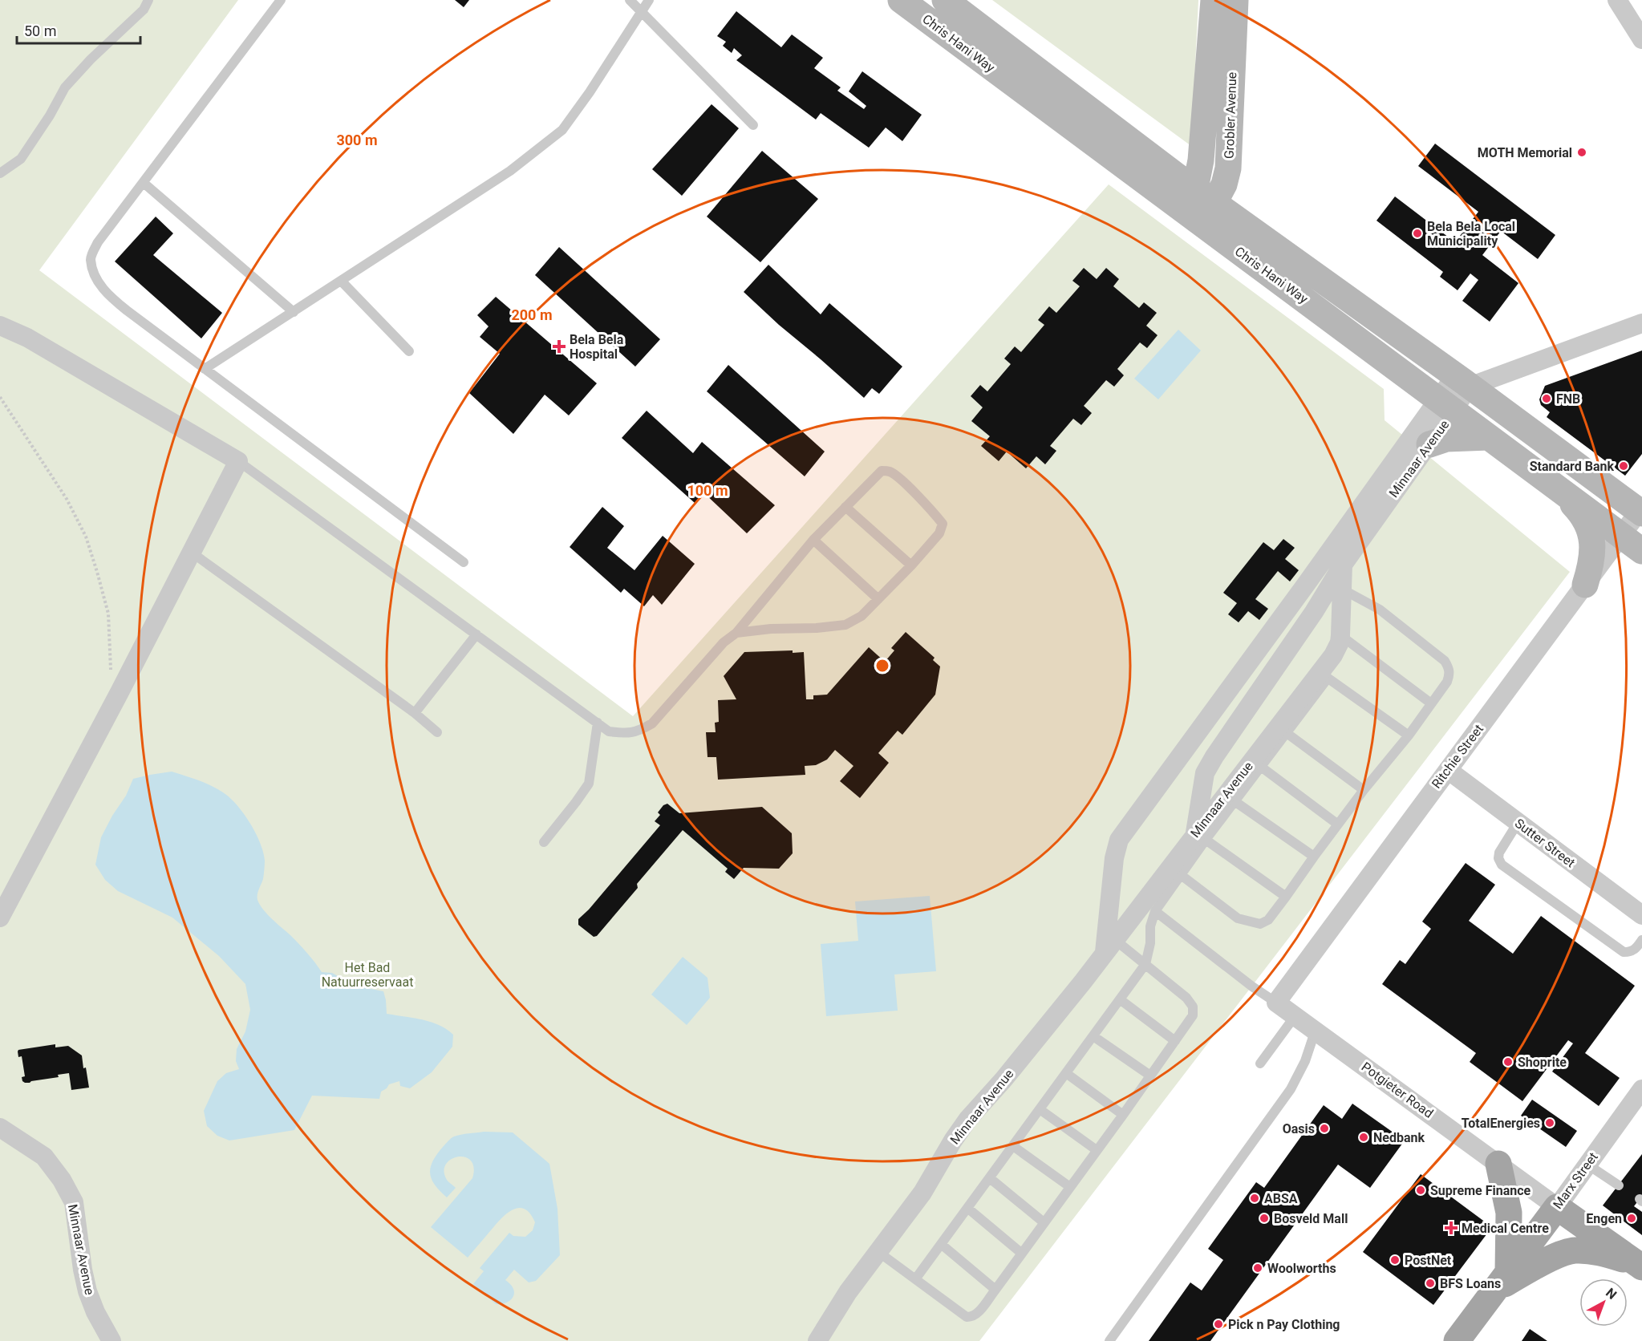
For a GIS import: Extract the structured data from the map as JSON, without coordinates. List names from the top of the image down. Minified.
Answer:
{"streets":{"main road":["Chris Hani Way","Grobler Avenue","Potgieter Road","Marx Street"],"street":["Minnaar Avenue","Ritchie Street","Sutter Street"]},"crossings":[["Chris Hani Way","Grobler Avenue"],["Chris Hani Way","Minnaar Avenue"],["Chris Hani Way","Ritchie Street"],["Ritchie Street","Sutter Street"],["Ritchie Street","Potgieter Road"],["Potgieter Road","Marx Street"]],"parks":["Het Bad Natuurreservaat"],"places":{"other":["MOTH Memorial","Bela Bela Local Municipality","FNB","Standard Bank","Shoprite","TotalEnergies","Oasis","Nedbank","Supreme Finance","ABSA","Bosveld Mall","Engen","PostNet","Woolworths","BFS Loans","Pick n Pay Clothing"],"health":["Bela Bela Hospital","Medical Centre"]},"scale_bar":"50 m","north":"top right","rings":["300 m","200 m","100 m"]}
